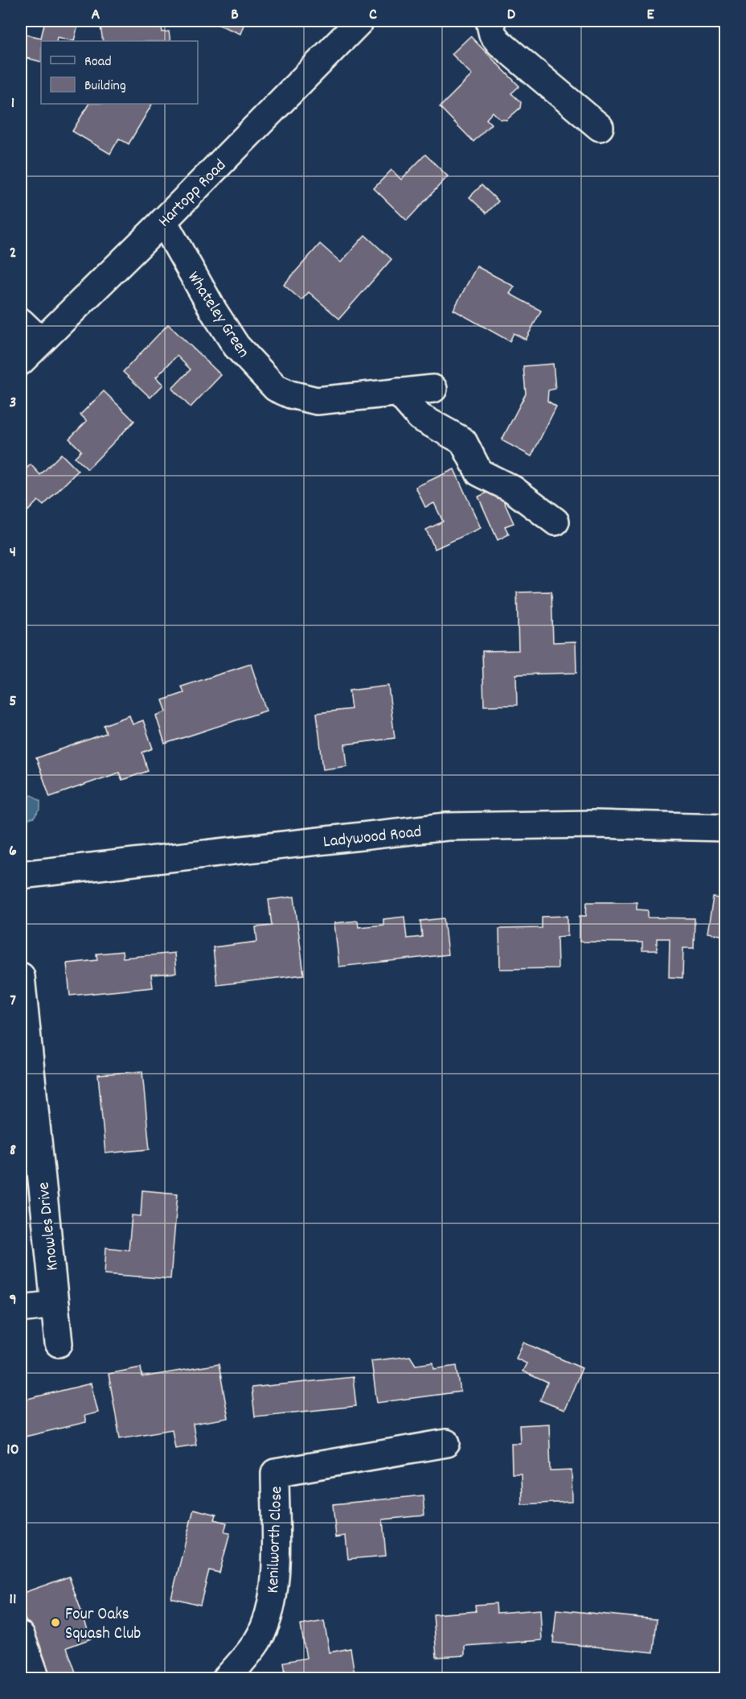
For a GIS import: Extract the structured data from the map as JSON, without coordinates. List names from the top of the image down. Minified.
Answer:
{"streets":{"street":["Hartopp Road","Whateley Green","Ladywood Road","Knowles Drive","Kenilworth Close"]},"crossings":[["Hartopp Road","Whateley Green"]],"places":["Four Oaks Squash Club"],"legend":["Road","Building"],"grid":{"columns":["A","B","C","D","E"],"rows":["1","2","3","4","5","6","7","8","9","10","11"]}}
